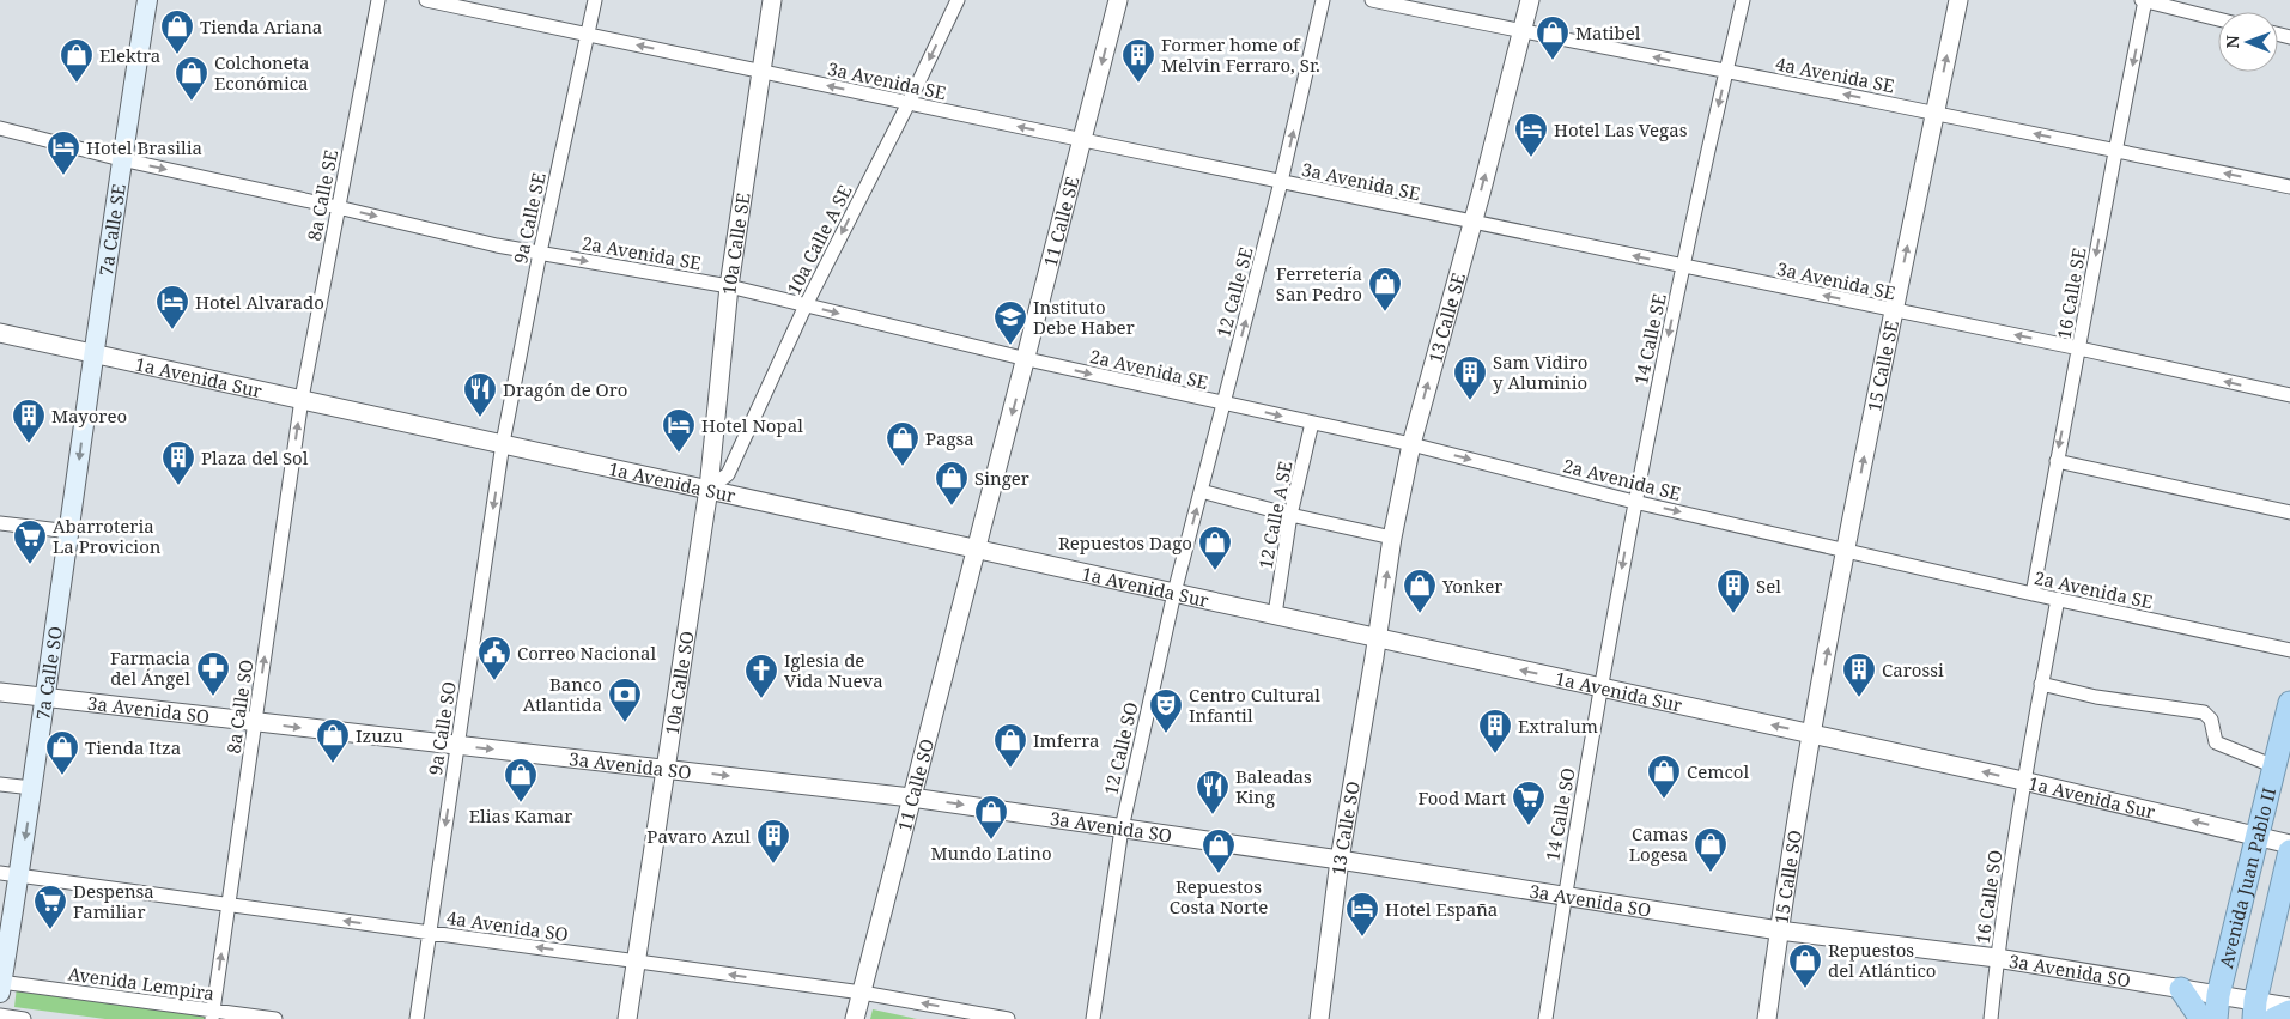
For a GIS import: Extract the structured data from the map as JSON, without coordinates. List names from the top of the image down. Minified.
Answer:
{"streets":{"highway":["Avenida Juan Pablo II"],"main road":["7a Calle SE","7a Calle SO"],"street":["4a Avenida SE","3a Avenida SE","8a Calle SE","9a Calle SE","11 Calle SE","10a Calle A SE","10a Calle SE","2a Avenida SE","12 Calle SE","16 Calle SE","13 Calle SE","14 Calle SE","15 Calle SE","1a Avenida Sur","12 Calle A SE","10a Calle SO","8a Calle SO","3a Avenida SO","9a Calle SO","12 Calle SO","11 Calle SO","14 Calle SO","13 Calle SO","15 Calle SO","16 Calle SO","4a Avenida SO","Avenida Lempira"]},"crossings":[["4a Avenida SE","16 Calle SE"],["4a Avenida SE","13 Calle SE"],["4a Avenida SE","14 Calle SE"],["4a Avenida SE","15 Calle SE"],["3a Avenida SE","9a Calle SE"],["3a Avenida SE","11 Calle SE"],["3a Avenida SE","10a Calle A SE"],["3a Avenida SE","10a Calle SE"],["3a Avenida SE","12 Calle SE"],["3a Avenida SE","16 Calle SE"],["3a Avenida SE","13 Calle SE"],["3a Avenida SE","14 Calle SE"],["3a Avenida SE","15 Calle SE"],["8a Calle SE","2a Avenida SE"],["8a Calle SE","1a Avenida Sur"],["8a Calle SE","8a Calle SO"],["9a Calle SE","2a Avenida SE"],["9a Calle SE","1a Avenida Sur"],["9a Calle SE","9a Calle SO"],["11 Calle SE","2a Avenida SE"],["11 Calle SE","1a Avenida Sur"],["11 Calle SE","11 Calle SO"],["7a Calle SE","2a Avenida SE"],["7a Calle SE","1a Avenida Sur"],["7a Calle SE","7a Calle SO"],["10a Calle A SE","10a Calle SE"],["10a Calle A SE","2a Avenida SE"],["10a Calle A SE","1a Avenida Sur"],["10a Calle A SE","10a Calle SO"],["10a Calle SE","2a Avenida SE"],["10a Calle SE","1a Avenida Sur"],["10a Calle SE","10a Calle SO"],["2a Avenida SE","12 Calle SE"],["2a Avenida SE","16 Calle SE"],["2a Avenida SE","13 Calle SE"],["2a Avenida SE","14 Calle SE"],["2a Avenida SE","15 Calle SE"],["2a Avenida SE","12 Calle A SE"],["12 Calle SE","1a Avenida Sur"],["12 Calle SE","12 Calle SO"],["13 Calle SE","1a Avenida Sur"],["13 Calle SE","13 Calle SO"],["14 Calle SE","1a Avenida Sur"],["14 Calle SE","14 Calle SO"],["15 Calle SE","1a Avenida Sur"],["15 Calle SE","15 Calle SO"],["1a Avenida Sur","12 Calle A SE"],["1a Avenida Sur","7a Calle SO"],["1a Avenida Sur","10a Calle SO"],["1a Avenida Sur","8a Calle SO"],["1a Avenida Sur","9a Calle SO"],["1a Avenida Sur","12 Calle SO"],["1a Avenida Sur","11 Calle SO"],["1a Avenida Sur","14 Calle SO"],["1a Avenida Sur","13 Calle SO"],["1a Avenida Sur","15 Calle SO"],["1a Avenida Sur","Avenida Juan Pablo II"],["1a Avenida Sur","16 Calle SO"],["7a Calle SO","3a Avenida SO"],["7a Calle SO","4a Avenida SO"],["7a Calle SO","Avenida Lempira"],["10a Calle SO","3a Avenida SO"],["10a Calle SO","4a Avenida SO"],["8a Calle SO","3a Avenida SO"],["8a Calle SO","4a Avenida SO"],["8a Calle SO","Avenida Lempira"],["3a Avenida SO","9a Calle SO"],["3a Avenida SO","12 Calle SO"],["3a Avenida SO","11 Calle SO"],["3a Avenida SO","14 Calle SO"],["3a Avenida SO","13 Calle SO"],["3a Avenida SO","15 Calle SO"],["3a Avenida SO","Avenida Juan Pablo II"],["3a Avenida SO","16 Calle SO"],["9a Calle SO","4a Avenida SO"],["11 Calle SO","4a Avenida SO"]],"one_way":["4a Avenida SE","3a Avenida SE","11 Calle SE","10a Calle A SE","2a Avenida SE","12 Calle SE","16 Calle SE","13 Calle SE","14 Calle SE","15 Calle SE","1a Avenida Sur","7a Calle SO","8a Calle SO","3a Avenida SO","9a Calle SO","4a Avenida SO"],"places":{"shop":["Tienda Ariana","Matibel","Elektra","Colchoneta Económica","Ferretería San Pedro","Pagsa","Singer","Repuestos Dago","Yonker","Izuzu","Imferra","Tienda Itza","Cemcol","Elias Kamar","Mundo Latino","Camas Logesa","Repuestos Costa Norte","Repuestos del Atlántico"],"building":["Former home of Melvin Ferraro, Sr.","Sam Vidiro y Aluminio","Mayoreo","Plaza del Sol","Sel","Carossi","Extralum","Pavaro Azul"],"hotel":["Hotel Las Vegas","Hotel Brasilia","Hotel Alvarado","Hotel Nopal","Hotel España"],"school or university":["Instituto Debe Haber"],"restaurant":["Dragón de Oro","Baleadas King"],"supermarket":["Abarroteria La Provicion","Food Mart","Despensa Familiar"],"public building":["Correo Nacional"],"pharmacy":["Farmacia del Ángel"],"church":["Iglesia de Vida Nueva"],"bank":["Banco Atlantida"],"theatre":["Centro Cultural Infantil"]},"north":"left"}
